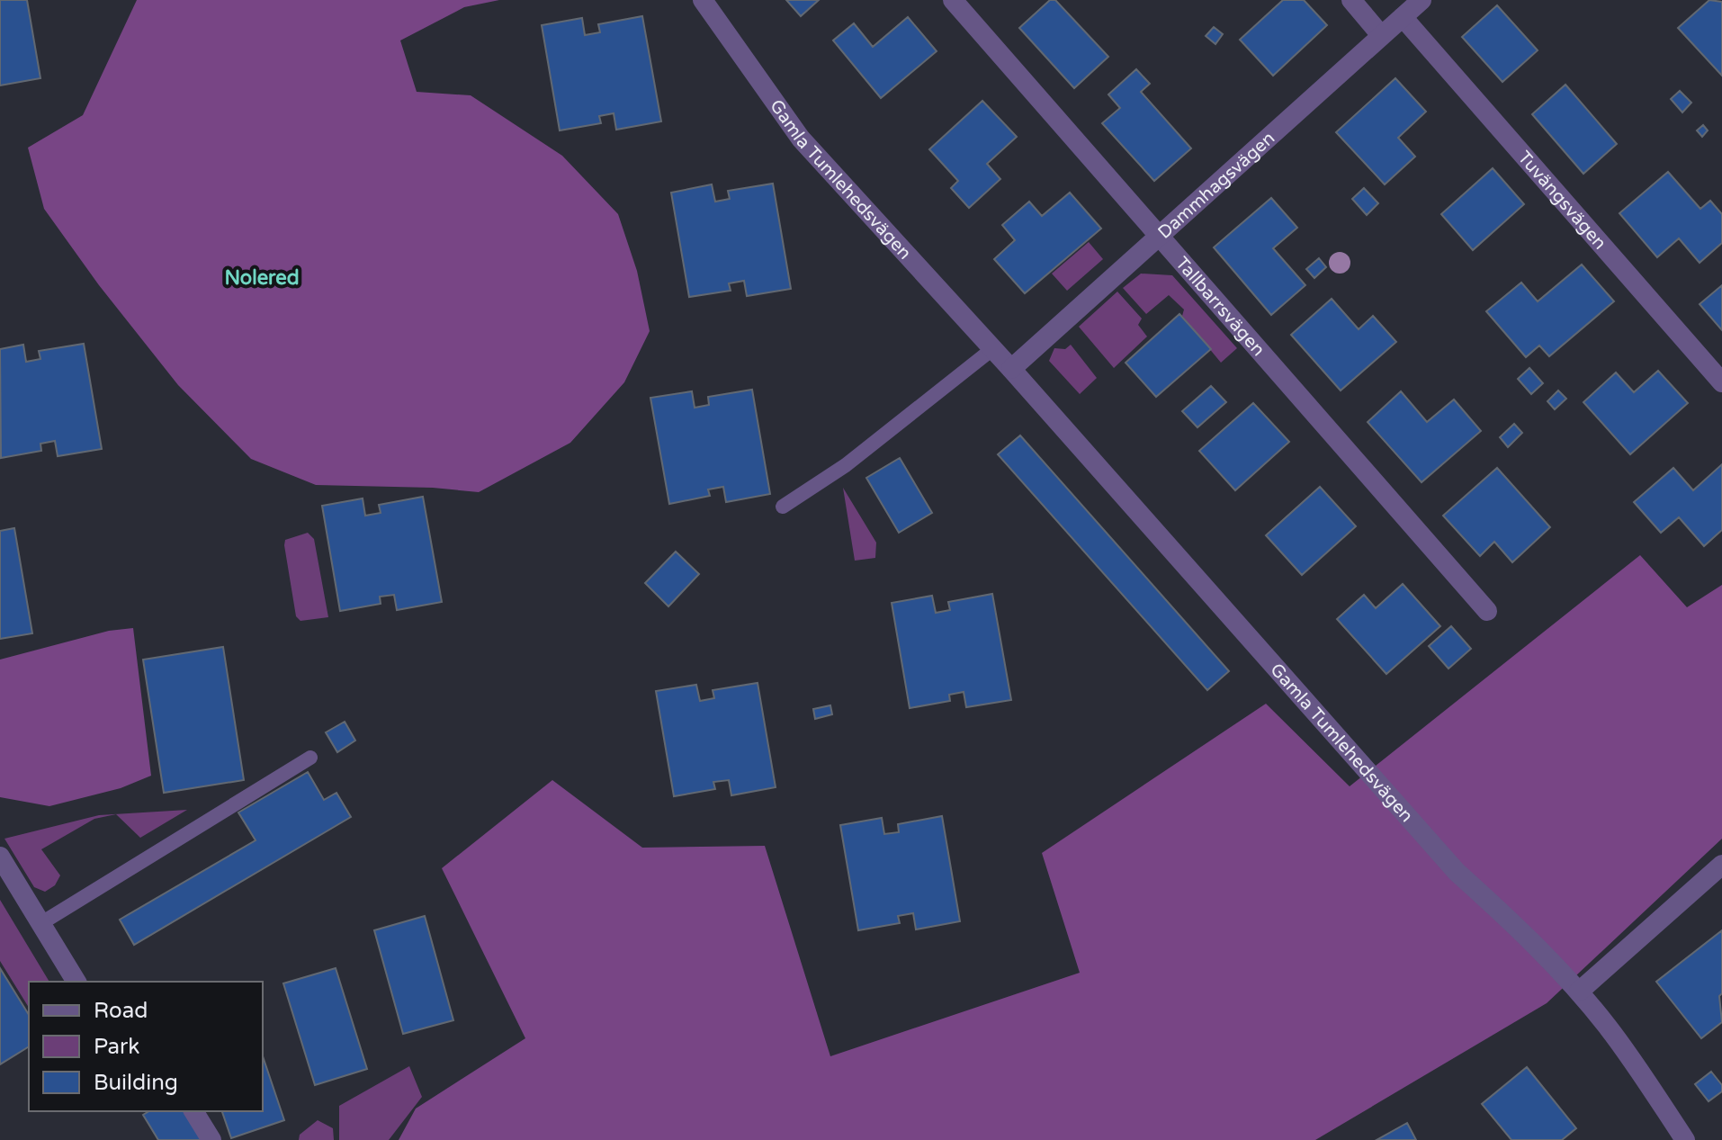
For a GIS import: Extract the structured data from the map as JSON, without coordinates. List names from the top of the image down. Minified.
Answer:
{"streets":{"street":["Gamla Tumlehedsvägen","Dammhagsvägen","Tuvängsvägen","Tallbarrsvägen"]},"crossings":[["Gamla Tumlehedsvägen","Dammhagsvägen"],["Dammhagsvägen","Tuvängsvägen"],["Dammhagsvägen","Tallbarrsvägen"]],"districts":["Nolered"],"legend":["Road","Park","Building"]}
